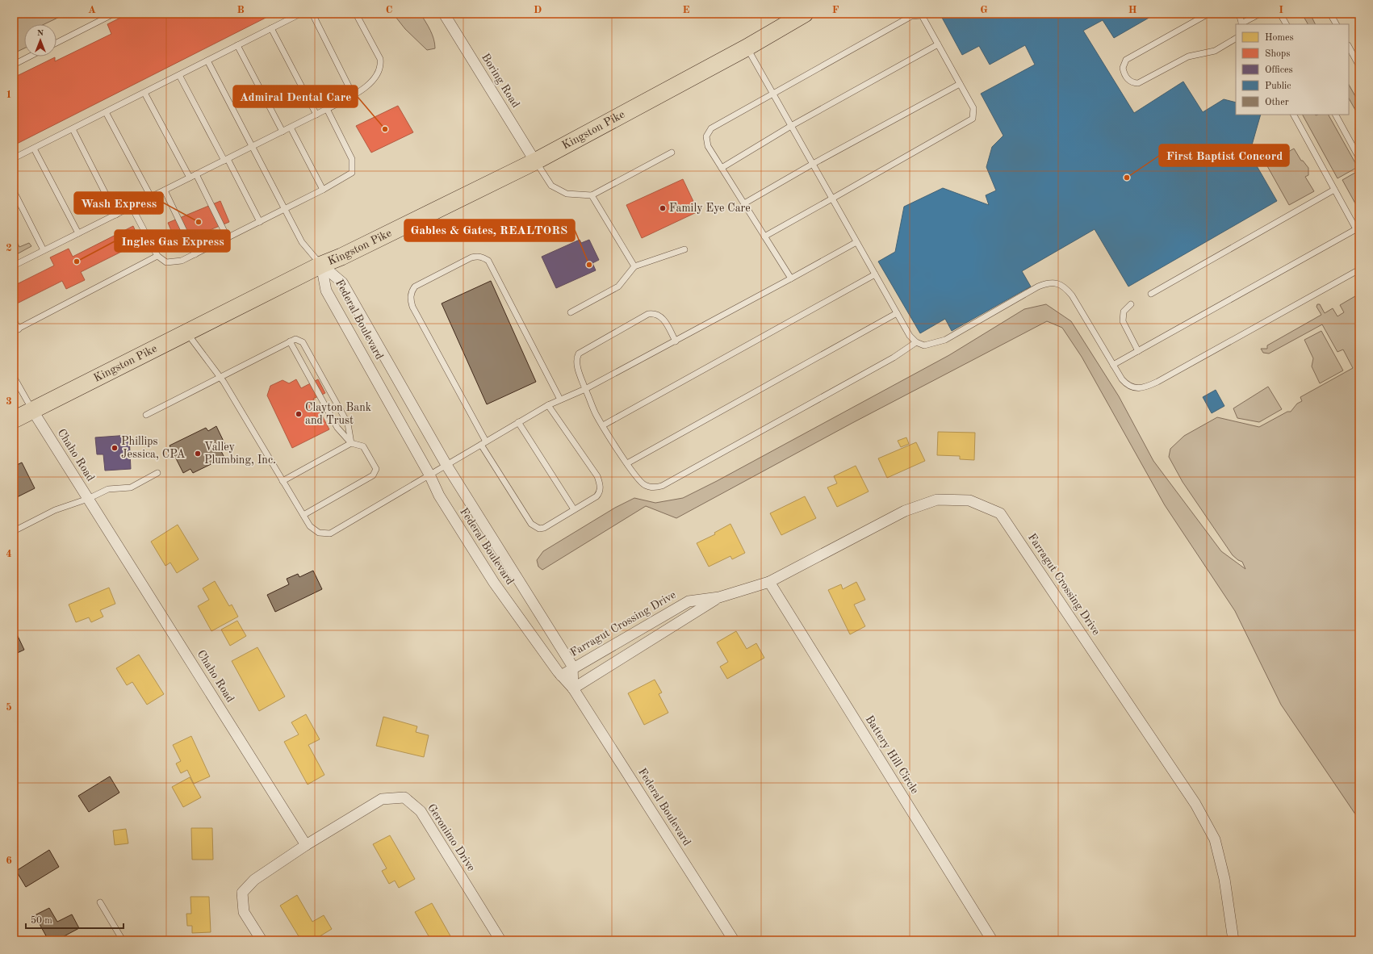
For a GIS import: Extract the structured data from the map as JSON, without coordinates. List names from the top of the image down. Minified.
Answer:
{"streets":{"main road":["Kingston Pike"],"street":["Boring Road","Federal Boulevard","Chaho Road","Farragut Crossing Drive","Battery Hill Circle","Geronimo Drive"]},"crossings":[["Boring Road","Kingston Pike"],["Kingston Pike","Federal Boulevard"],["Kingston Pike","Chaho Road"],["Federal Boulevard","Farragut Crossing Drive"],["Chaho Road","Geronimo Drive"],["Farragut Crossing Drive","Battery Hill Circle"]],"places":["Admiral Dental Care","First Baptist Concord","Family Eye Care","Wash Express","Ingles Gas Express","Gables & Gates, REALTORS","Clayton Bank and Trust","Phillips Jessica, CPA","Valley Plumbing, Inc."],"legend":["Homes","Shops","Offices","Public","Other"],"scale_bar":"50 m","north":"top","grid":{"columns":["A","B","C","D","E","F","G","H","I"],"rows":["1","2","3","4","5","6"]}}
